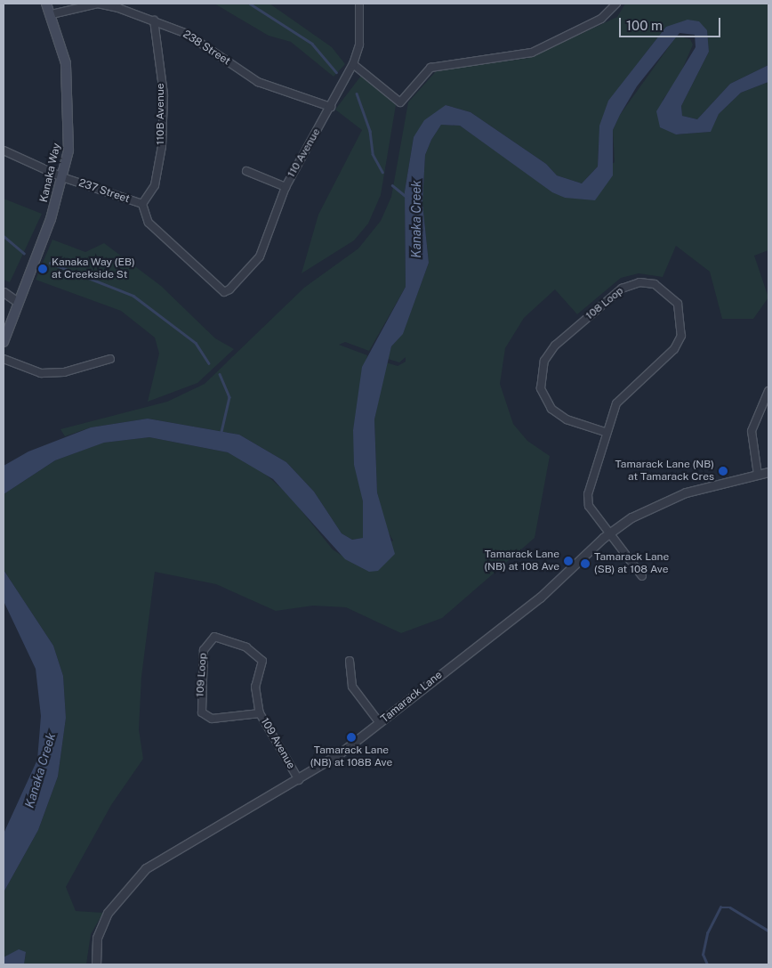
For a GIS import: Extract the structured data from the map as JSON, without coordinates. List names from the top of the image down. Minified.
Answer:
{"streets":{"main road":["Kanaka Way"],"street":["238 Street","110B Avenue","110 Avenue","237 Street","108 Loop","109 Loop","Tamarack Lane","109 Avenue"]},"crossings":[["238 Street","110B Avenue"],["238 Street","110 Avenue"],["238 Street","Kanaka Way"],["110B Avenue","237 Street"],["110 Avenue","237 Street"],["Kanaka Way","237 Street"],["108 Loop","Tamarack Lane"],["109 Loop","109 Avenue"],["Tamarack Lane","109 Avenue"]],"water":["Kanaka Creek"],"places":["Kanaka Way (EB) at Creekside St","Tamarack Lane (NB) at Tamarack Cres","Tamarack Lane (NB) at 108 Ave","Tamarack Lane (SB) at 108 Ave","Tamarack Lane (NB) at 108B Ave"],"scale_bar":"100 m"}
